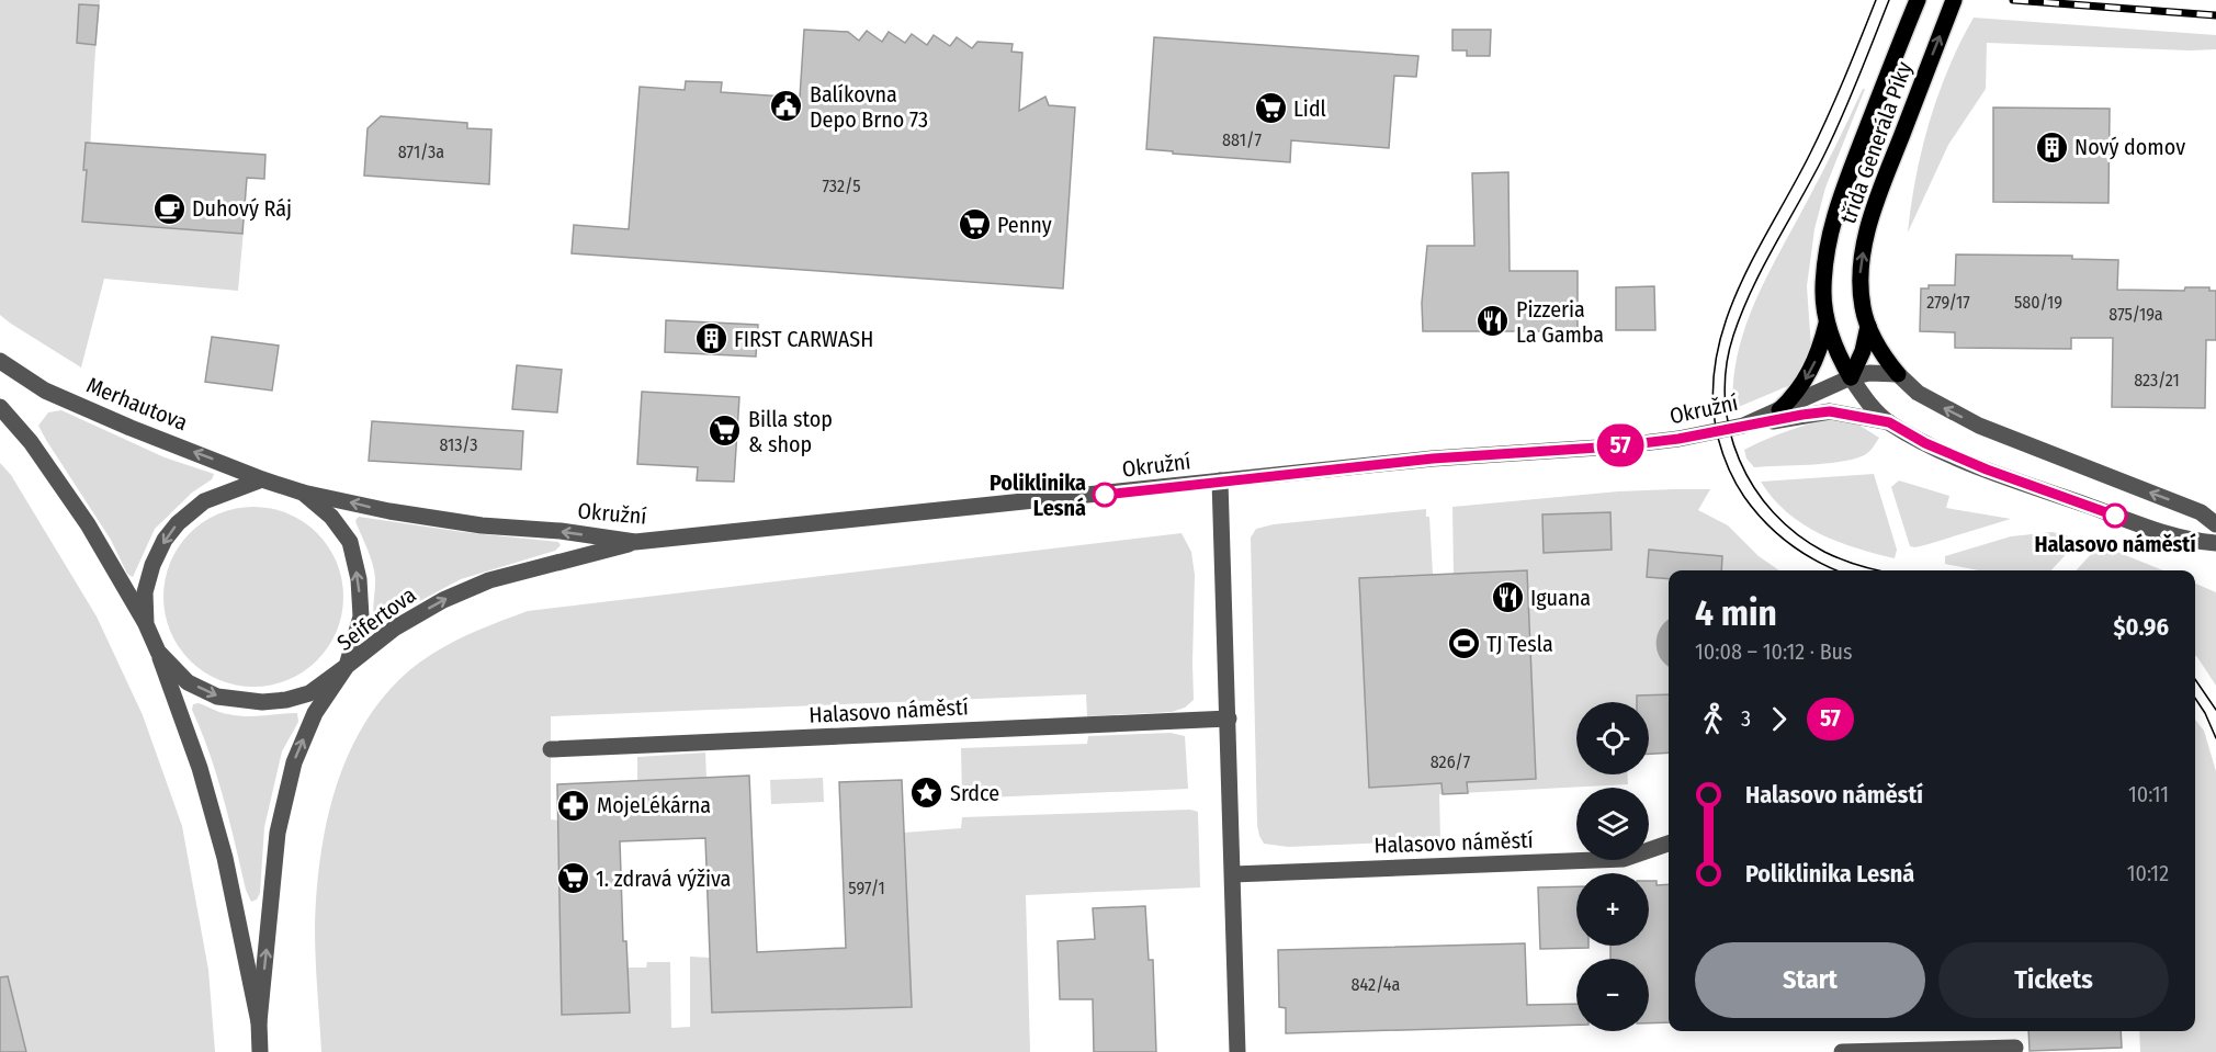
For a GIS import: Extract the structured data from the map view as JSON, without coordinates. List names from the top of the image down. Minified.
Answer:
{"streets":{"main road":["třída Generála Píky"],"street":["Merhautova","Okružní","Seifertova","Halasovo náměstí"]},"crossings":[["třída Generála Píky","Okružní"],["Merhautova","Okružní"],["Merhautova","Seifertova"],["Okružní","Seifertova"]],"one_way":["Merhautova","Seifertova"],"places":{"public building":["Balíkovna Depo Brno 73"],"supermarket":["Lidl","Penny","Billa stop & shop","1. zdravá výživa"],"building":["Nový domov","FIRST CARWASH"],"cafe":["Duhový Ráj"],"restaurant":["Pizzeria La Gamba","Iguana"],"other":["Poliklinika Lesná","Halasovo náměstí"],"sports":["TJ Tesla"],"place":["Srdce"],"pharmacy":["MojeLékárna"]},"lines":["bus line 57"],"house_numbers":["881/7","871/3a","732/5","279/17","580/19","875/19a","823/21","813/3","826/7","597/1","842/4a"],"page":{"on_map":"57","heading":["4 min","10:08 – 10:12 · Bus","$0.96"],"legs":["3","57"],"map_buttons":["+","−"],"list":[{"name":"Halasovo náměstí","value":"10:11"},{"name":"Poliklinika Lesná","value":"10:12"}],"buttons":["Start","Tickets"]}}
